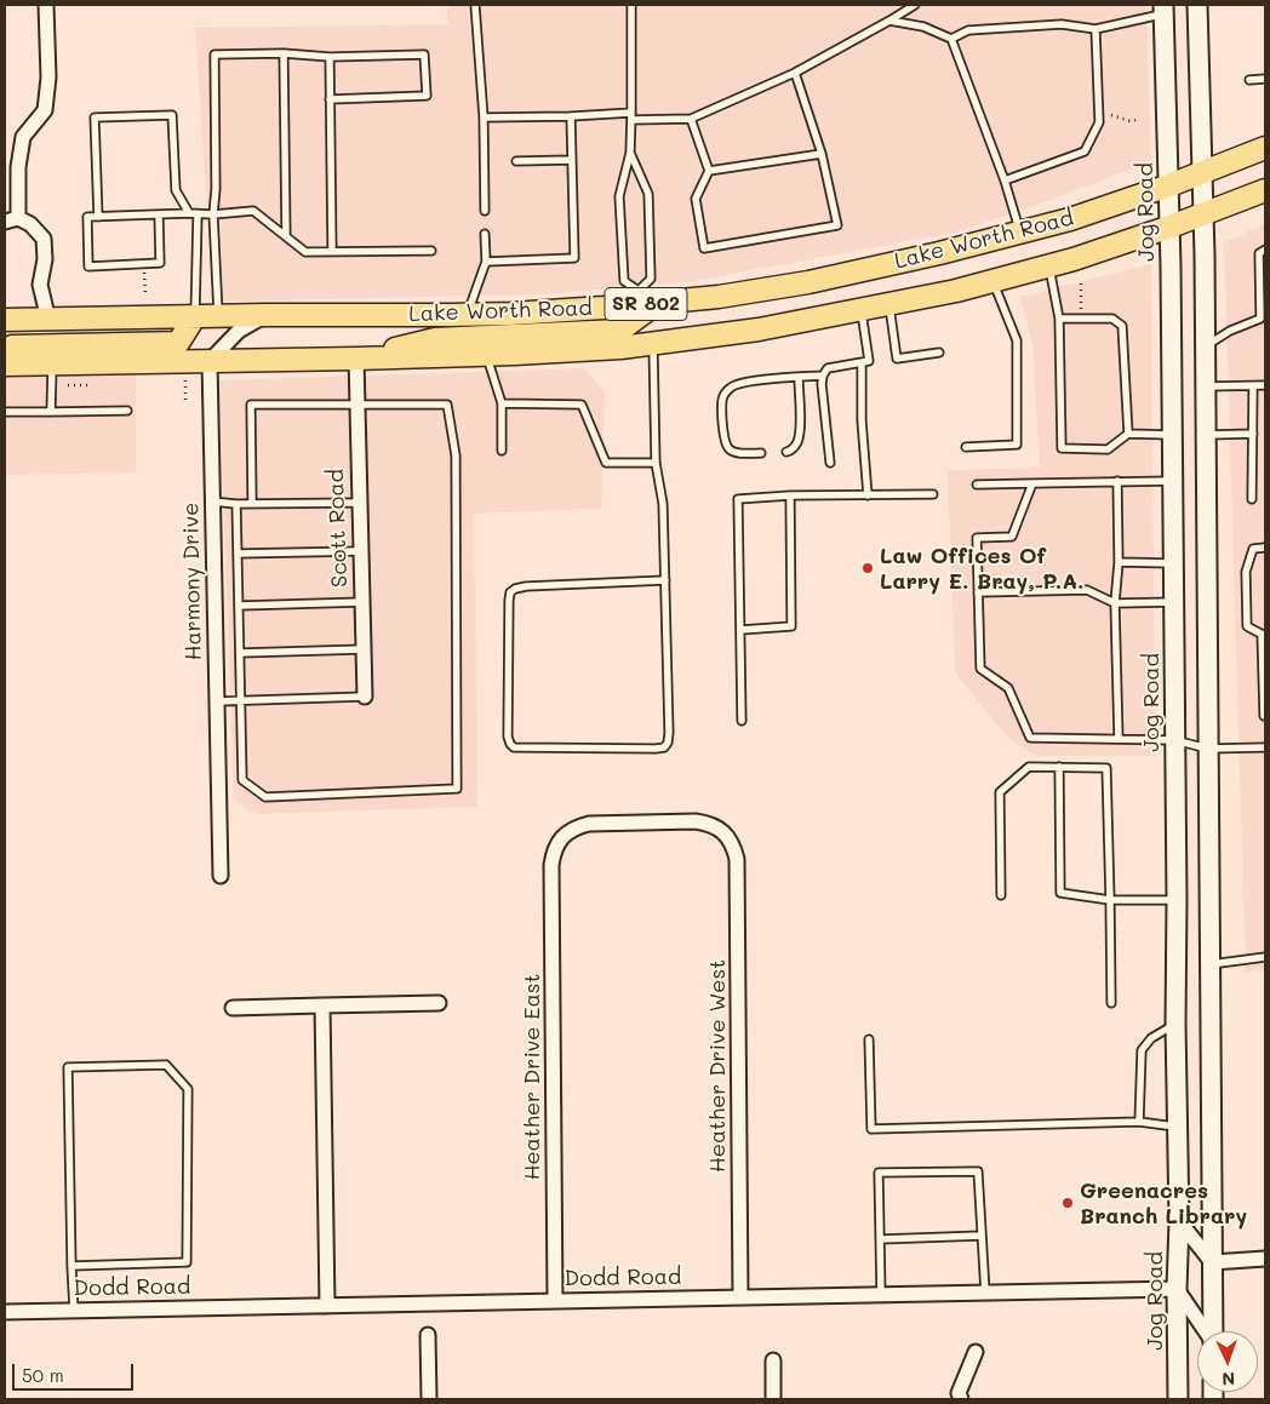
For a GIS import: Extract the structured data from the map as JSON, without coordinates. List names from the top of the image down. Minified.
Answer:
{"streets":{"main road":["Jog Road","Lake Worth Road","SR 802"],"street":["Scott Road","Harmony Drive","Heather Drive West","Heather Drive East","Dodd Road"]},"crossings":[["Jog Road","Lake Worth Road"],["Jog Road","Dodd Road"],["Lake Worth Road","Scott Road"],["Lake Worth Road","Harmony Drive"],["Heather Drive West","Heather Drive East"],["Heather Drive West","Dodd Road"],["Heather Drive East","Dodd Road"]],"places":["Law Offices Of Larry E. Bray, P.A.","Greenacres Branch Library"],"scale_bar":"50 m","north":"bottom"}
